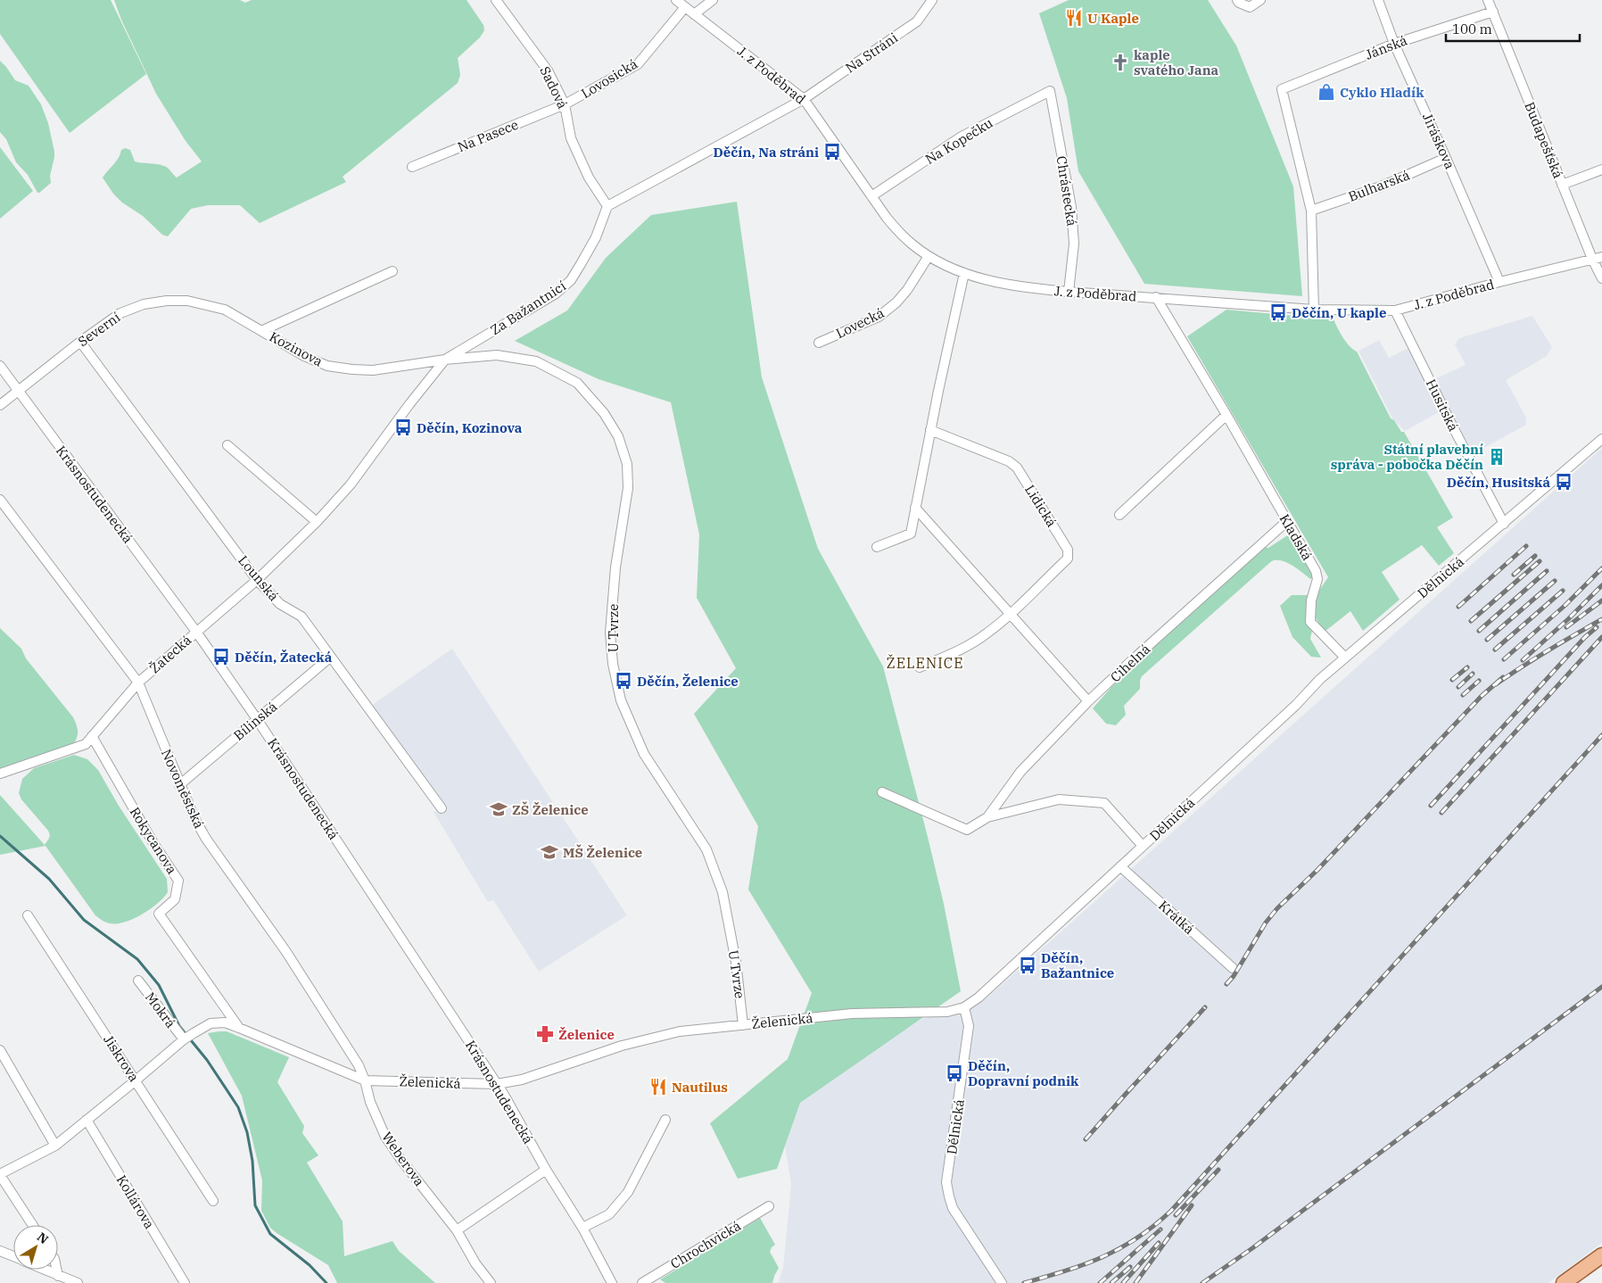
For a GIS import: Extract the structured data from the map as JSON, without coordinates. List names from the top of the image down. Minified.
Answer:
{"streets":{"street":["Jánská","Na Stráni","J. z Poděbrad","Lovosická","Sadová","Na Pasece","Budapešťská","Na Kopečku","Jiráskova","Bulharská","Chrástecká","Za Bažantnicí","Lovecká","Severní","Kozinova","Husitská","Krásnostudenecká","Lidická","Kladská","Dělnická","Lounská","U Tvrze","Žatecká","Cihelná","Bílinská","Novoměstská","Rokycanova","Krátká","Mokrá","Želenická","Jiskrova","Weberova","Kollárova","Chrochvická"]},"crossings":[["Jánská","Budapešťská"],["Jánská","Jiráskova"],["Jánská","Bulharská"],["Na Stráni","J. z Poděbrad"],["J. z Poděbrad","Lovosická"],["J. z Poděbrad","Budapešťská"],["J. z Poděbrad","Na Kopečku"],["J. z Poděbrad","Jiráskova"],["J. z Poděbrad","Chrástecká"],["J. z Poděbrad","Lovecká"],["J. z Poděbrad","Husitská"],["J. z Poděbrad","Kladská"],["Lovosická","Sadová"],["Lovosická","Na Pasece"],["Sadová","Na Pasece"],["Sadová","Za Bažantnicí"],["Na Kopečku","Chrástecká"],["Jiráskova","Bulharská"],["Za Bažantnicí","Kozinova"],["Za Bažantnicí","Lounská"],["Za Bažantnicí","U Tvrze"],["Za Bažantnicí","Žatecká"],["Severní","Kozinova"],["Severní","Krásnostudenecká"],["Severní","Lounská"],["Kozinova","U Tvrze"],["Husitská","Dělnická"],["Krásnostudenecká","Žatecká"],["Krásnostudenecká","Bílinská"],["Krásnostudenecká","Želenická"],["Kladská","Dělnická"],["Kladská","Cihelná"],["Dělnická","Krátká"],["Dělnická","Želenická"],["Lounská","Žatecká"],["Lounská","Bílinská"],["U Tvrze","Želenická"],["Žatecká","Novoměstská"],["Žatecká","Rokycanova"],["Bílinská","Novoměstská"],["Novoměstská","Želenická"],["Novoměstská","Weberova"],["Rokycanova","Želenická"],["Mokrá","Želenická"],["Želenická","Jiskrova"],["Želenická","Weberova"],["Želenická","Kollárova"]],"districts":["ŽELENICE"],"places":{"restaurant":["U Kaple","Nautilus"],"church":["kaple svatého Jana"],"shop":["Cyklo Hladík"],"bus stop":["Děčín, Na stráni","Děčín, U kaple","Děčín, Kozinova","Děčín, Husitská","Děčín, Žatecká","Děčín, Želenice","Děčín, Bažantnice","Děčín, Dopravní podnik"],"building":["Státní plavební správa - pobočka Děčín"],"school or university":["ZŠ Želenice","MŠ Želenice"],"pharmacy":["Želenice"]},"scale_bar":"100 m","north":"top right"}
